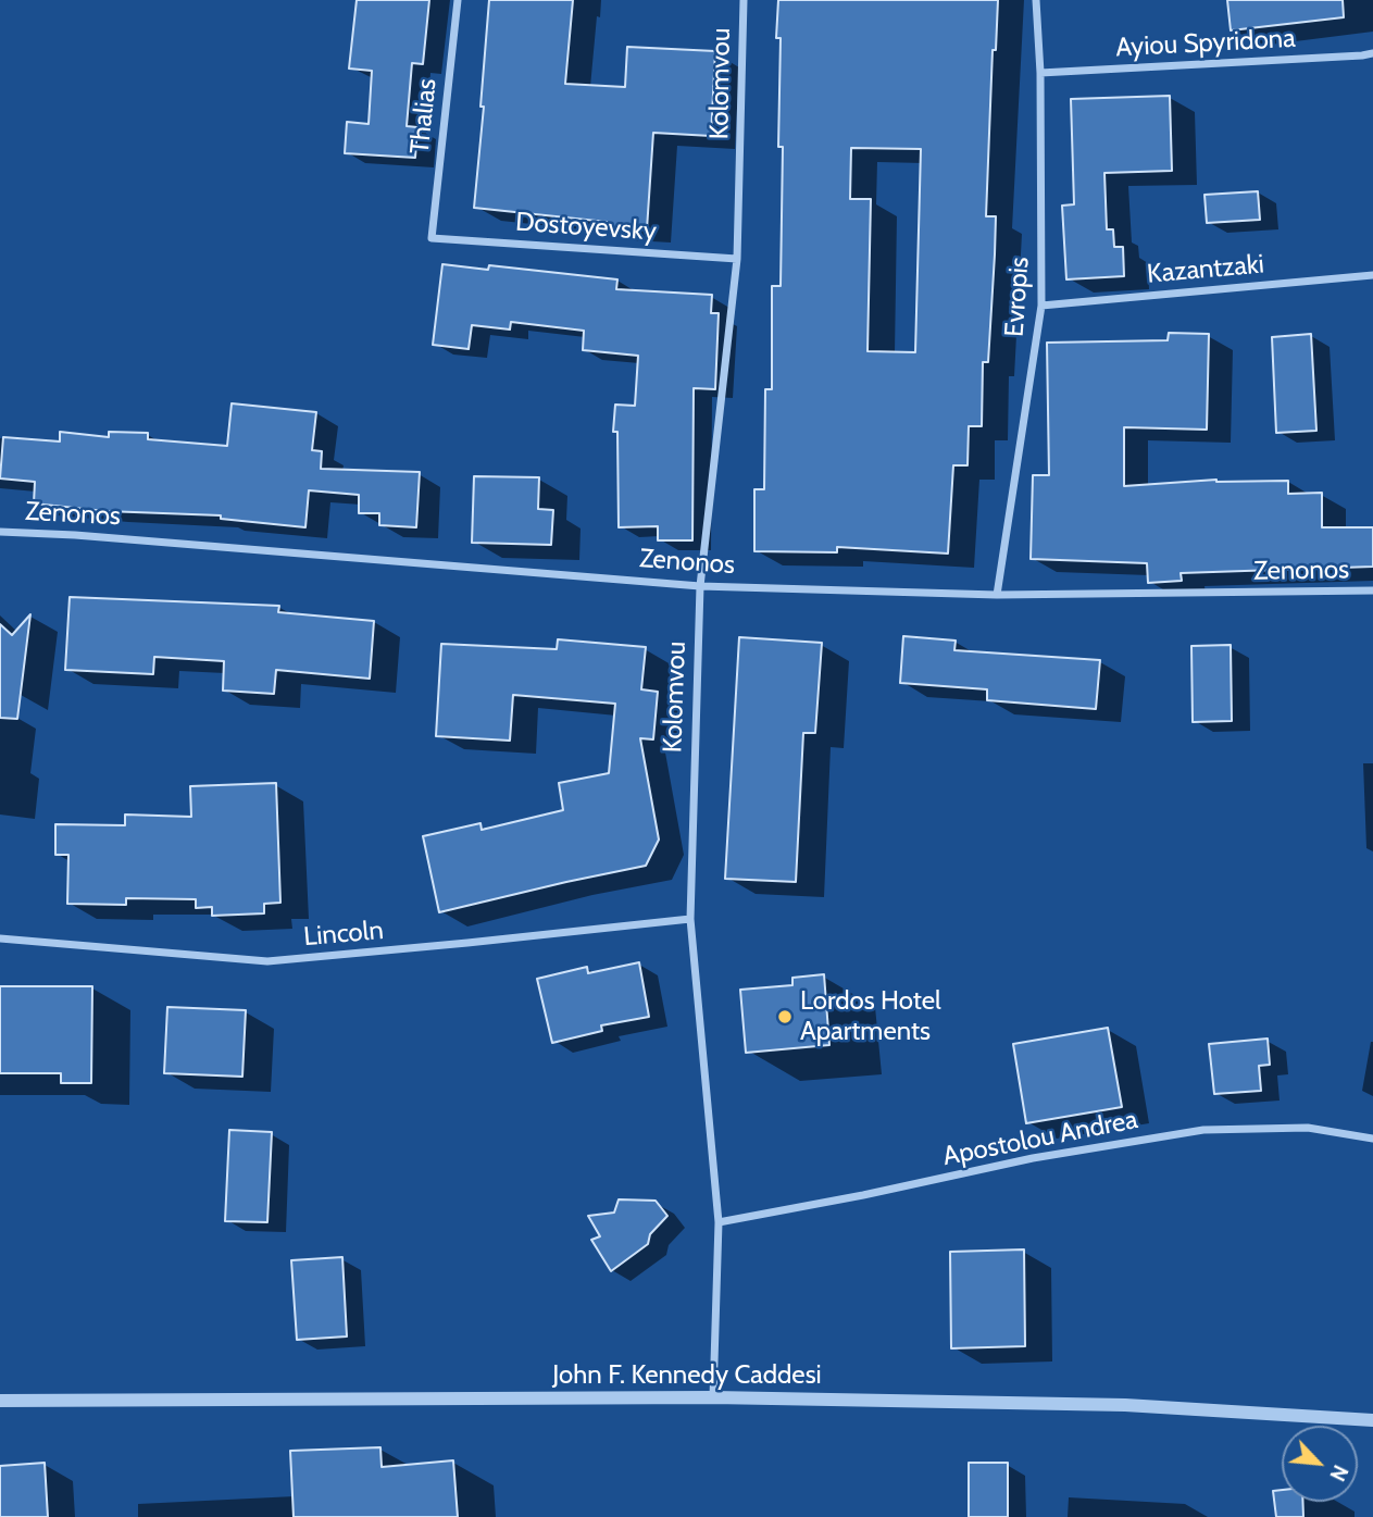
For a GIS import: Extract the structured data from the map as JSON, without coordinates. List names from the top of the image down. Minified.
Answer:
{"streets":{"street":["Ayiou Spyridona","Kolomvou","Thalias","Dostoyevsky","Kazantzaki","Evropis","Zenonos","Lincoln","Apostolou Andrea","John F. Kennedy Caddesi"]},"crossings":[["Ayiou Spyridona","Evropis"],["Kolomvou","Dostoyevsky"],["Kolomvou","Zenonos"],["Kolomvou","Lincoln"],["Kolomvou","Apostolou Andrea"],["Kolomvou","John F. Kennedy Caddesi"],["Thalias","Dostoyevsky"],["Kazantzaki","Evropis"],["Evropis","Zenonos"]],"places":["Lordos Hotel Apartments"],"north":"bottom right"}
